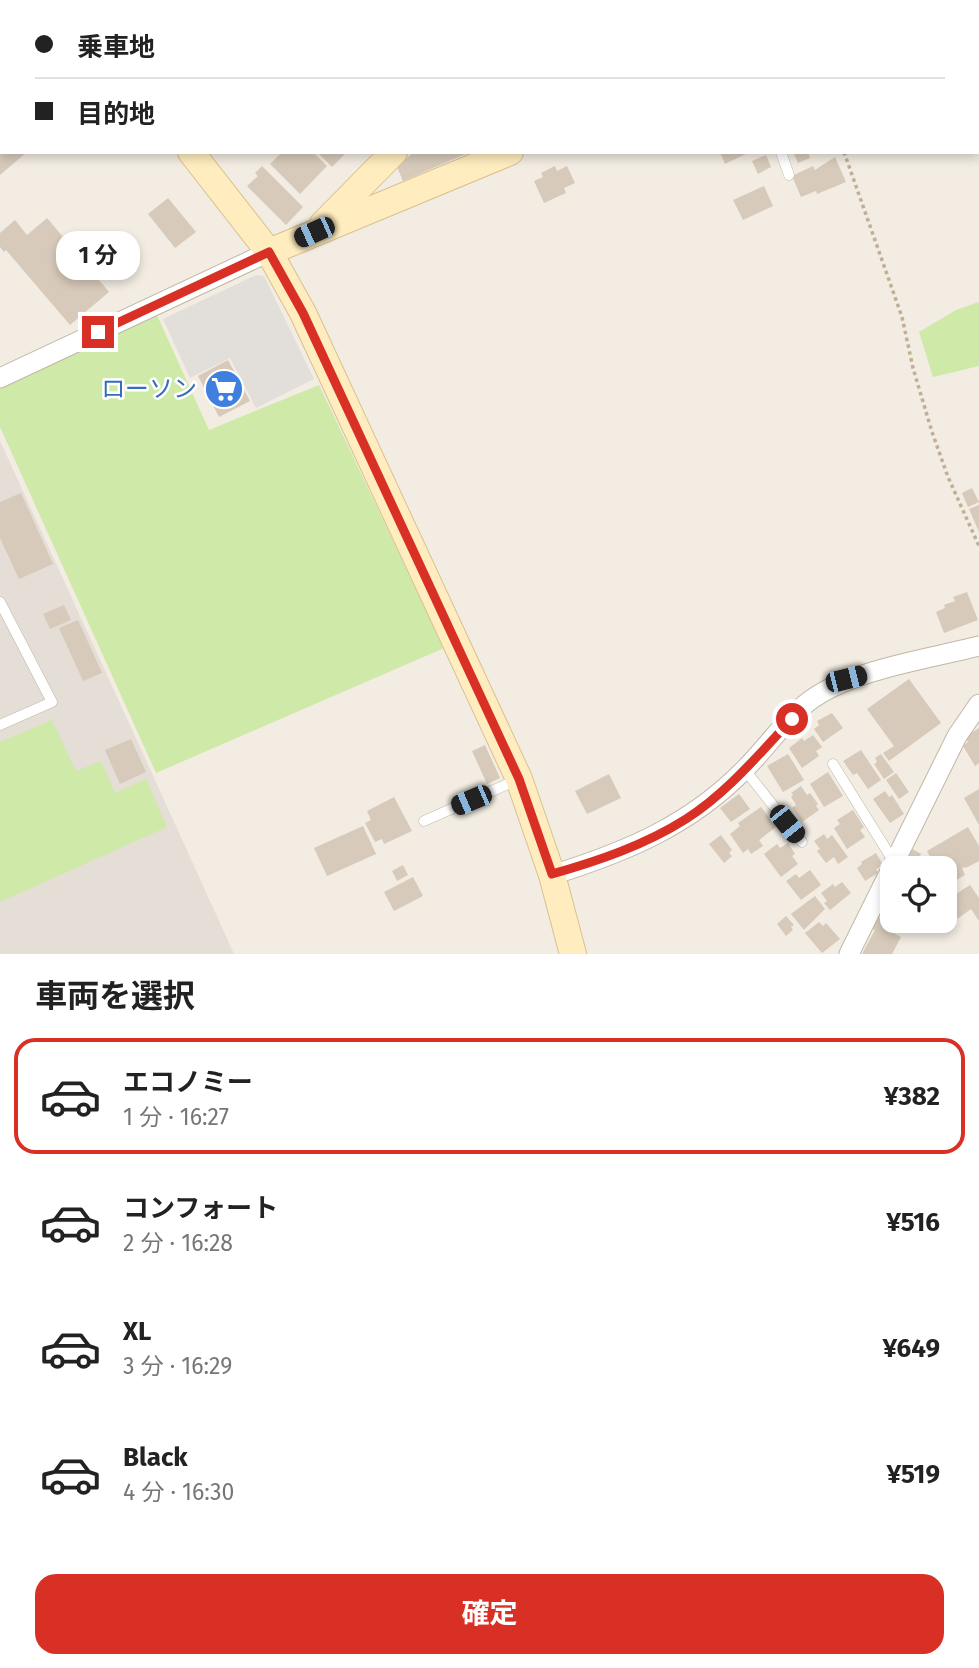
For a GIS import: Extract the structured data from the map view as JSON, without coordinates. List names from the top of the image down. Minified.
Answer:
{"places":{"supermarket":["ローソン"]},"page":{"banner":["乗車地","目的地"],"bubble":"1 分","heading":"車両を選択","list":[{"name":"エコノミー","note":"1 分 · 16:27","value":"¥382"},{"name":"コンフォート","note":"2 分 · 16:28","value":"¥516"},{"name":"XL","note":"3 分 · 16:29","value":"¥649"},{"name":"Black","note":"4 分 · 16:30","value":"¥519"}],"buttons":"確定"}}
